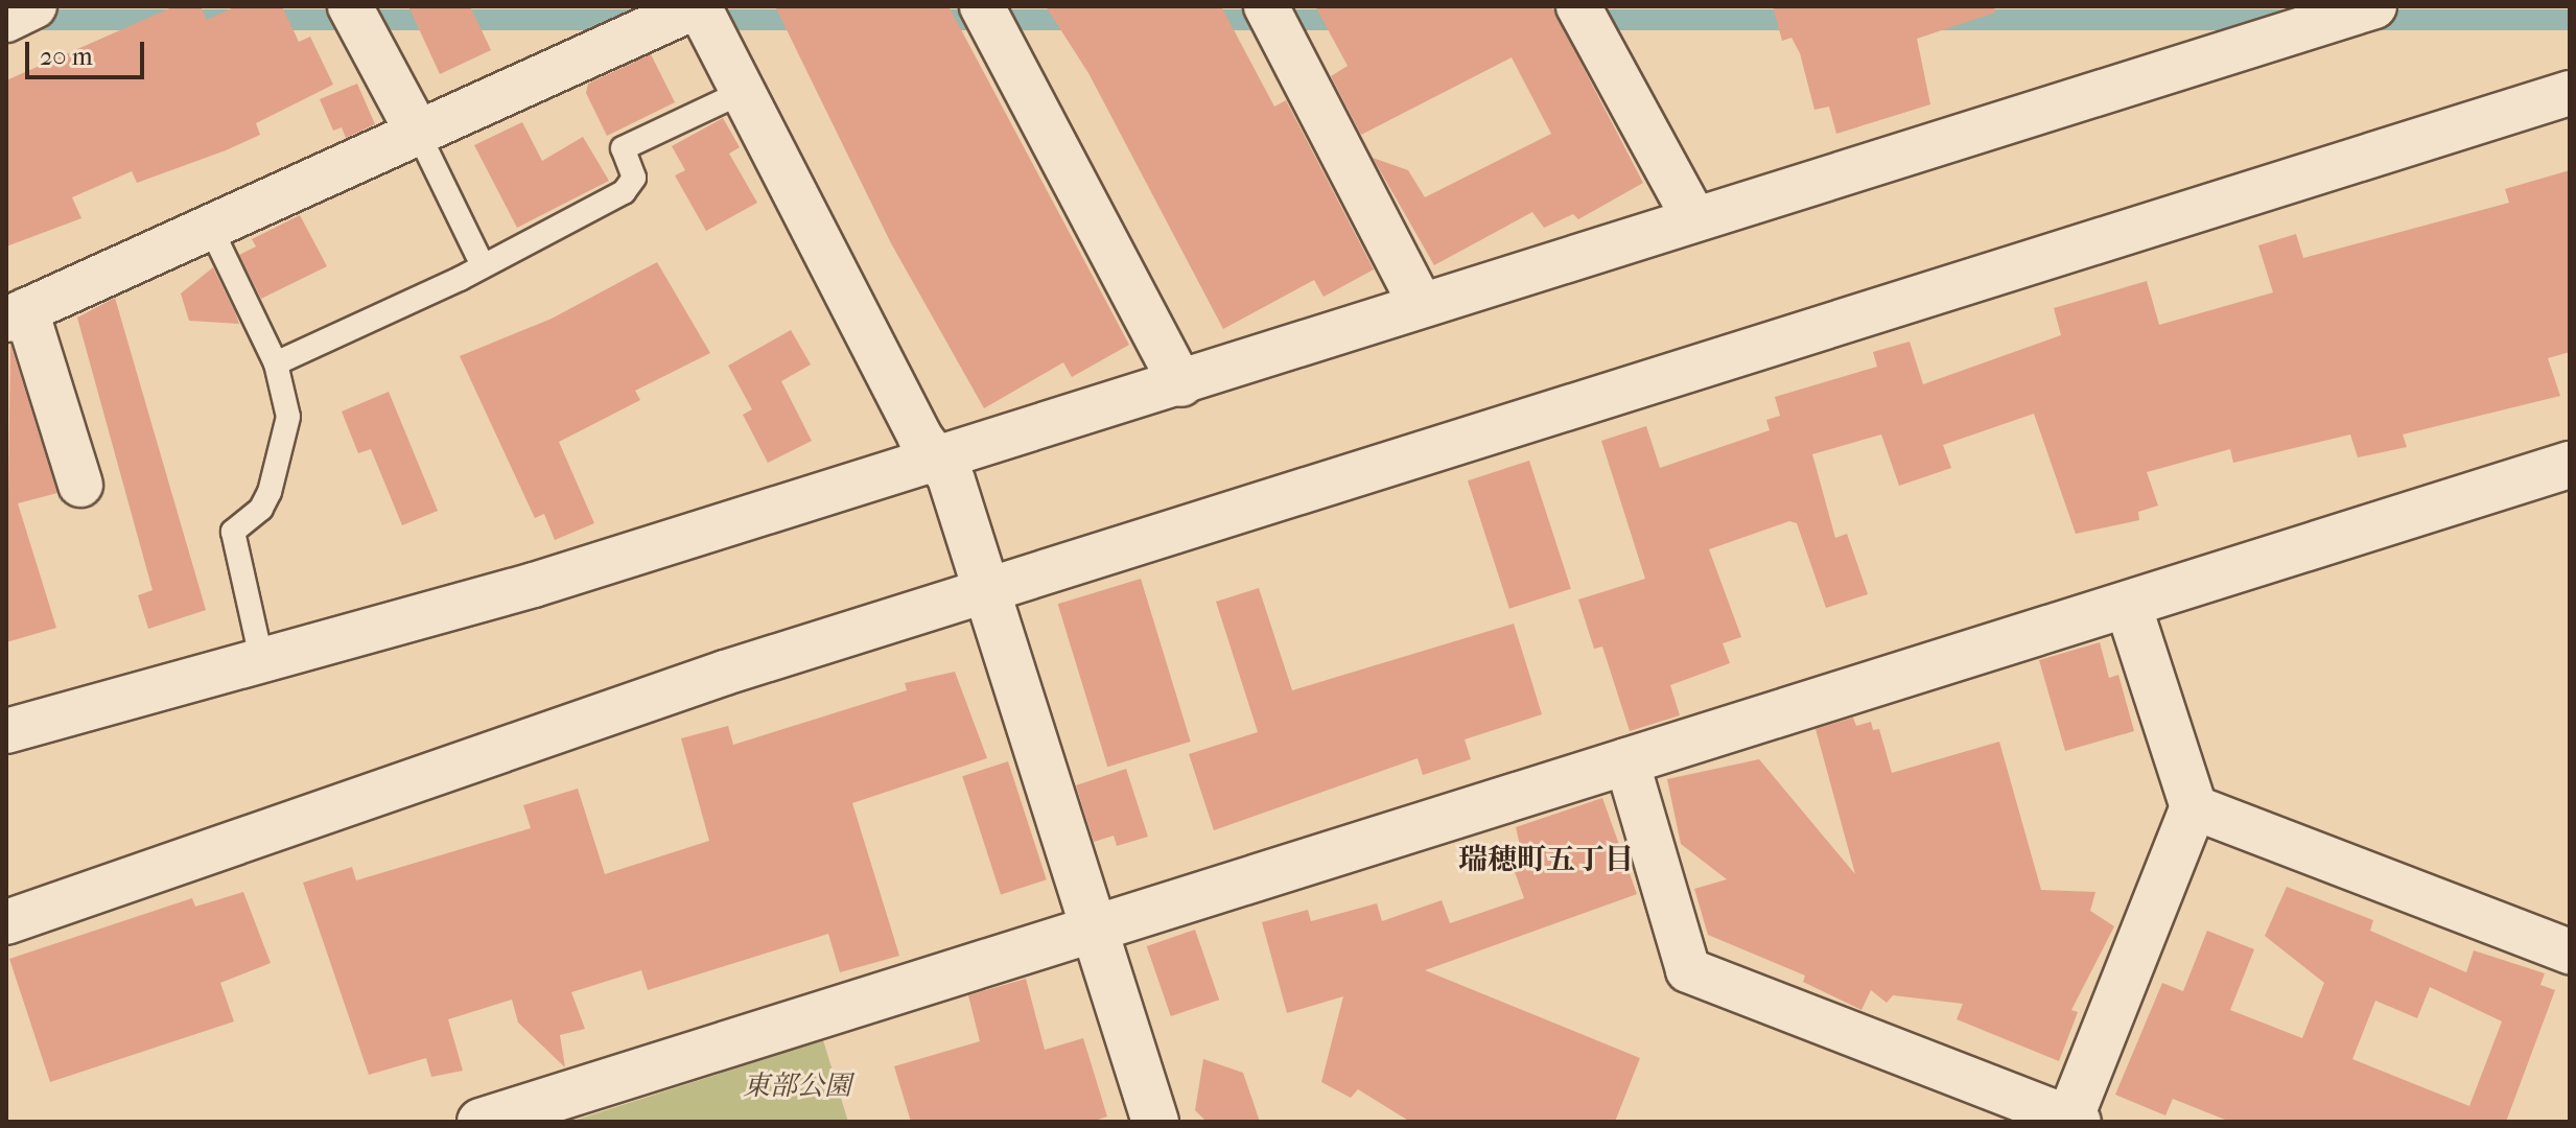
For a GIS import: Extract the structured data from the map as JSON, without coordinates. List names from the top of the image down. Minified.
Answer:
{"districts":["瑞穂町五丁目"],"parks":["東部公園"],"scale_bar":"20 m"}
